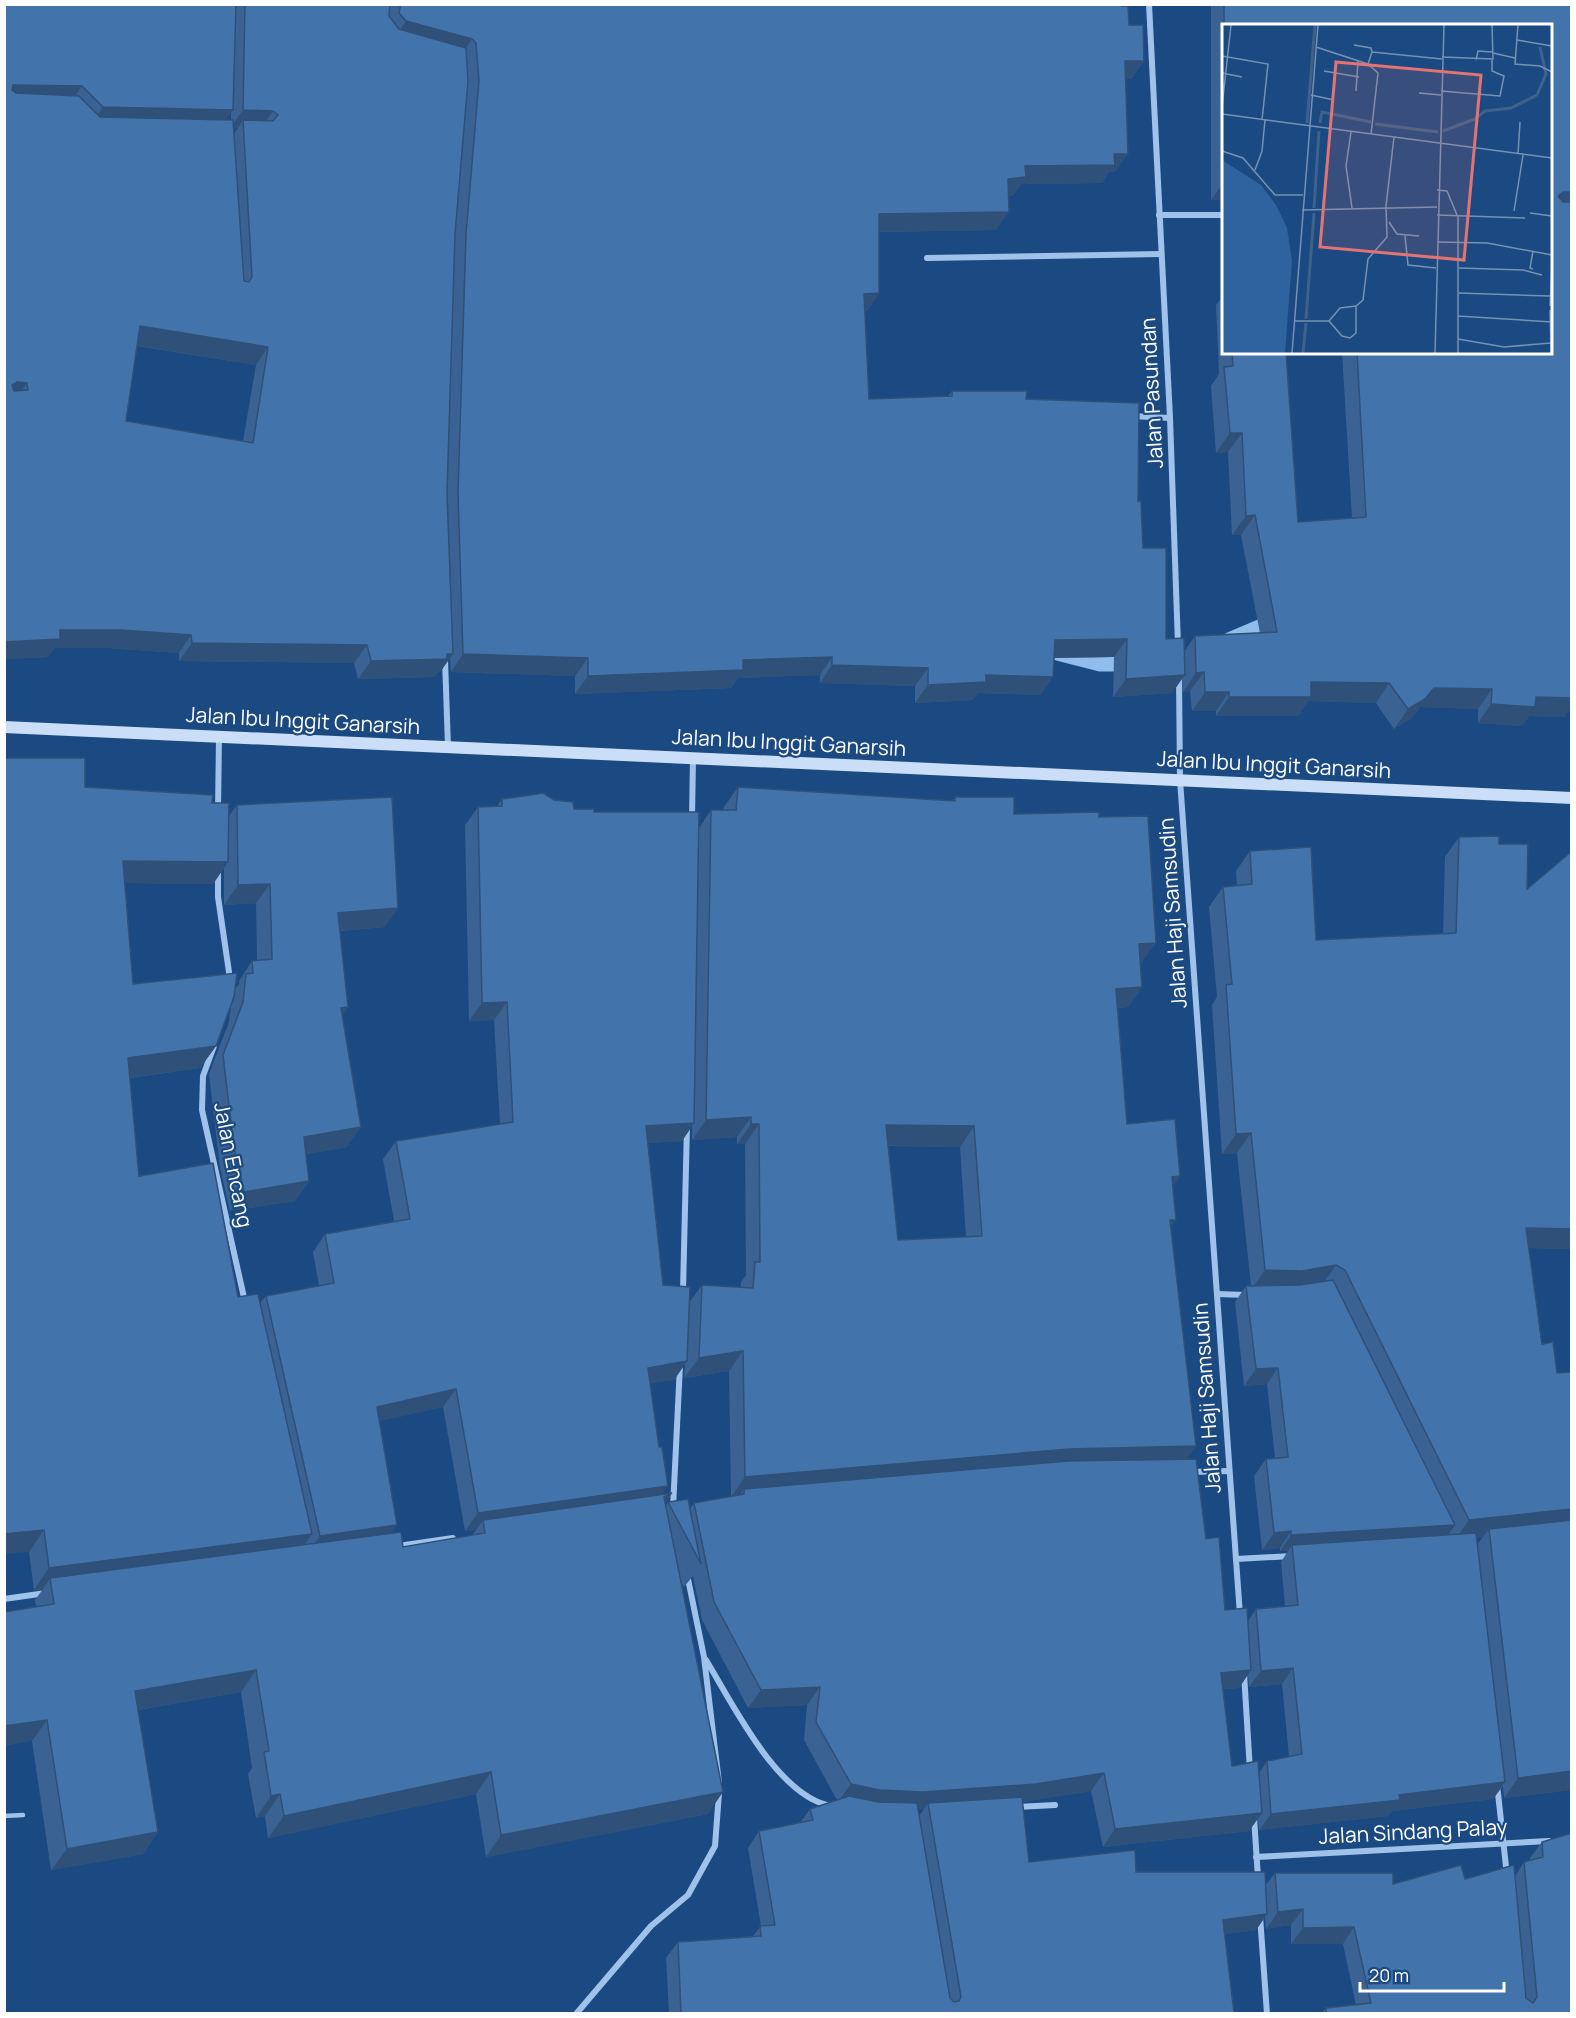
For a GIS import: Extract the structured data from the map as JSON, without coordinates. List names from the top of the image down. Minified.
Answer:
{"streets":{"main road":["Jalan Ibu Inggit Ganarsih"],"street":["Jalan Pasundan","Jalan Haji Samsudin","Jalan Encang","Jalan Sindang Palay"]},"crossings":[["Jalan Ibu Inggit Ganarsih","Jalan Haji Samsudin"]],"scale_bar":"20 m"}
